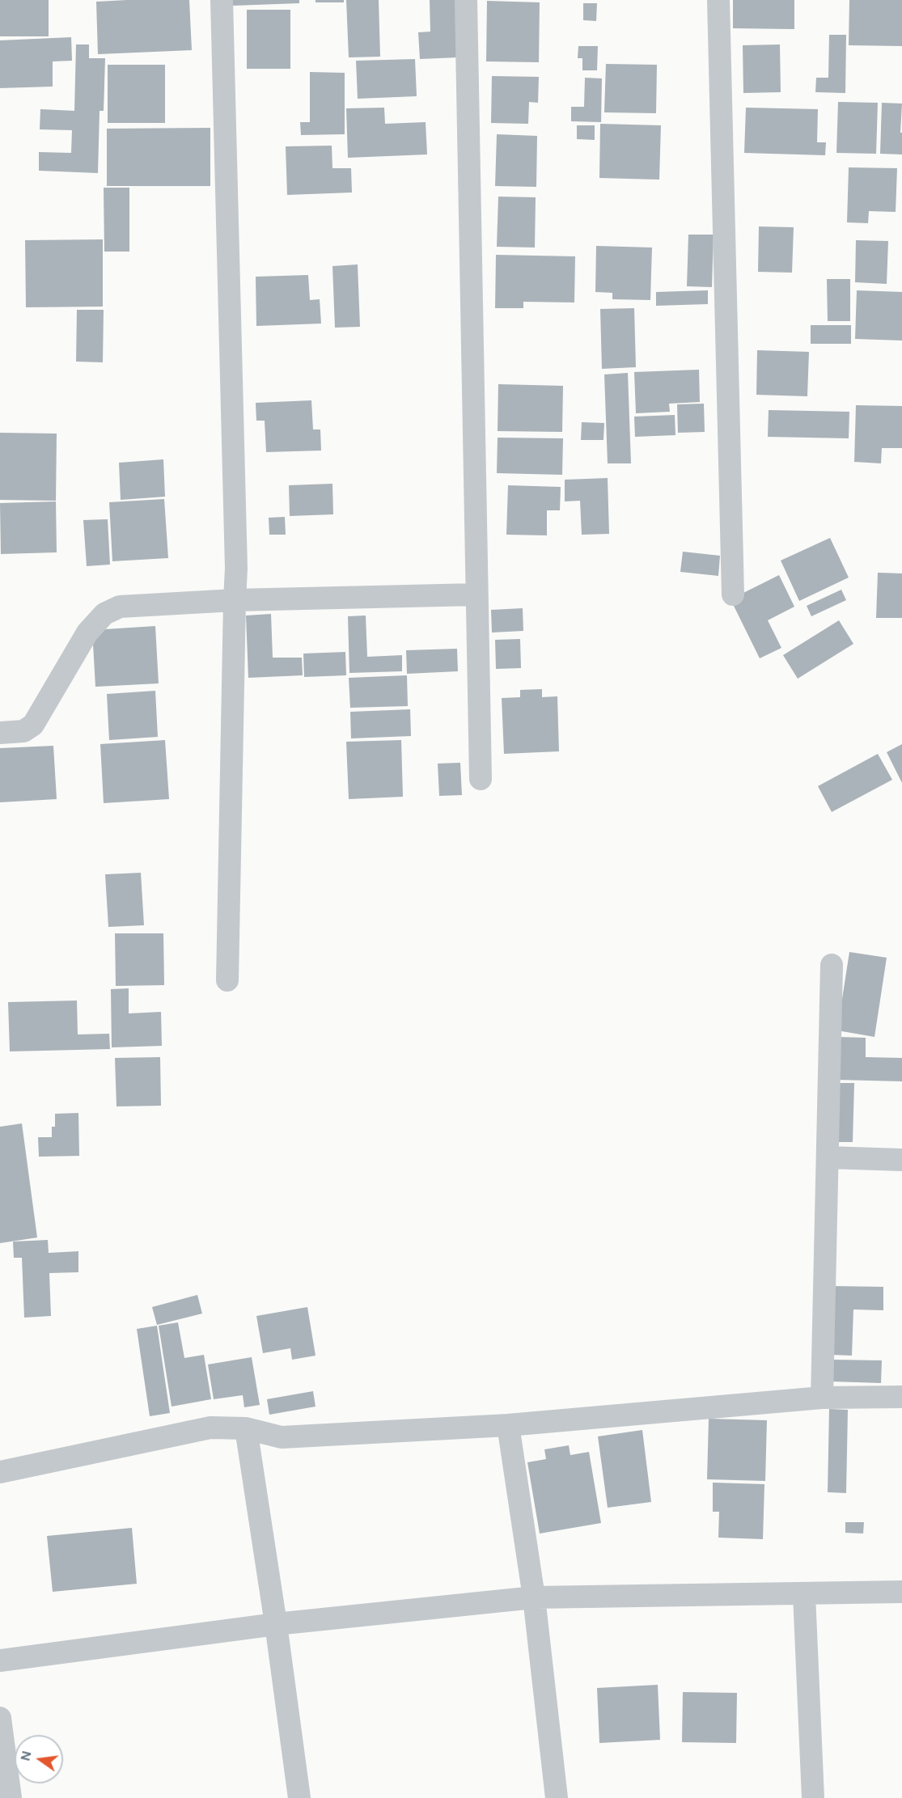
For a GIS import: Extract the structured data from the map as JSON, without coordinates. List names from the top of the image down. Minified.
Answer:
{"north":"left"}
